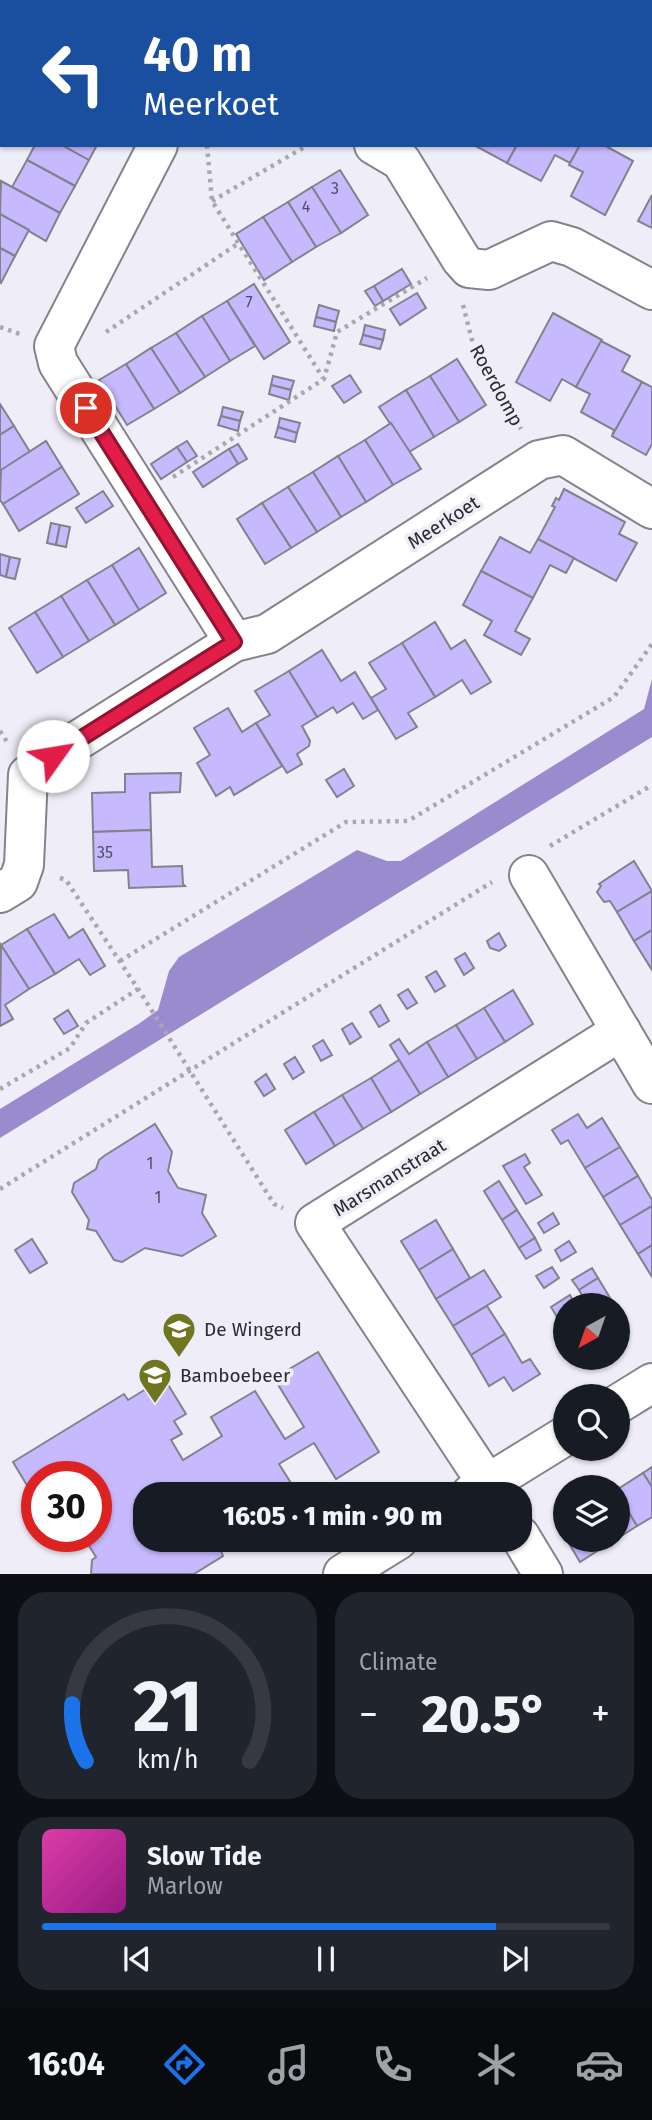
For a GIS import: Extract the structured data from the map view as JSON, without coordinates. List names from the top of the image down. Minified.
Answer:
{"streets":{"street":["Meerkoet","Marsmanstraat"],"path":["Roerdomp"]},"crossings":[["Roerdomp","Meerkoet"]],"places":{"school or university":["De Wingerd","Bamboebeer"]},"house_numbers":["3","4","7","35","1","1"],"north":"bottom left","page":{"turn":["40 m","Meerkoet"],"limit":"30","trip":"16:05 · 1 min · 90 m","tile":"Climate","heat":["−","20.5°","+"],"song":["Slow Tide","Marlow"],"tabs":"16:04","gauge":["21","km/h"]}}
